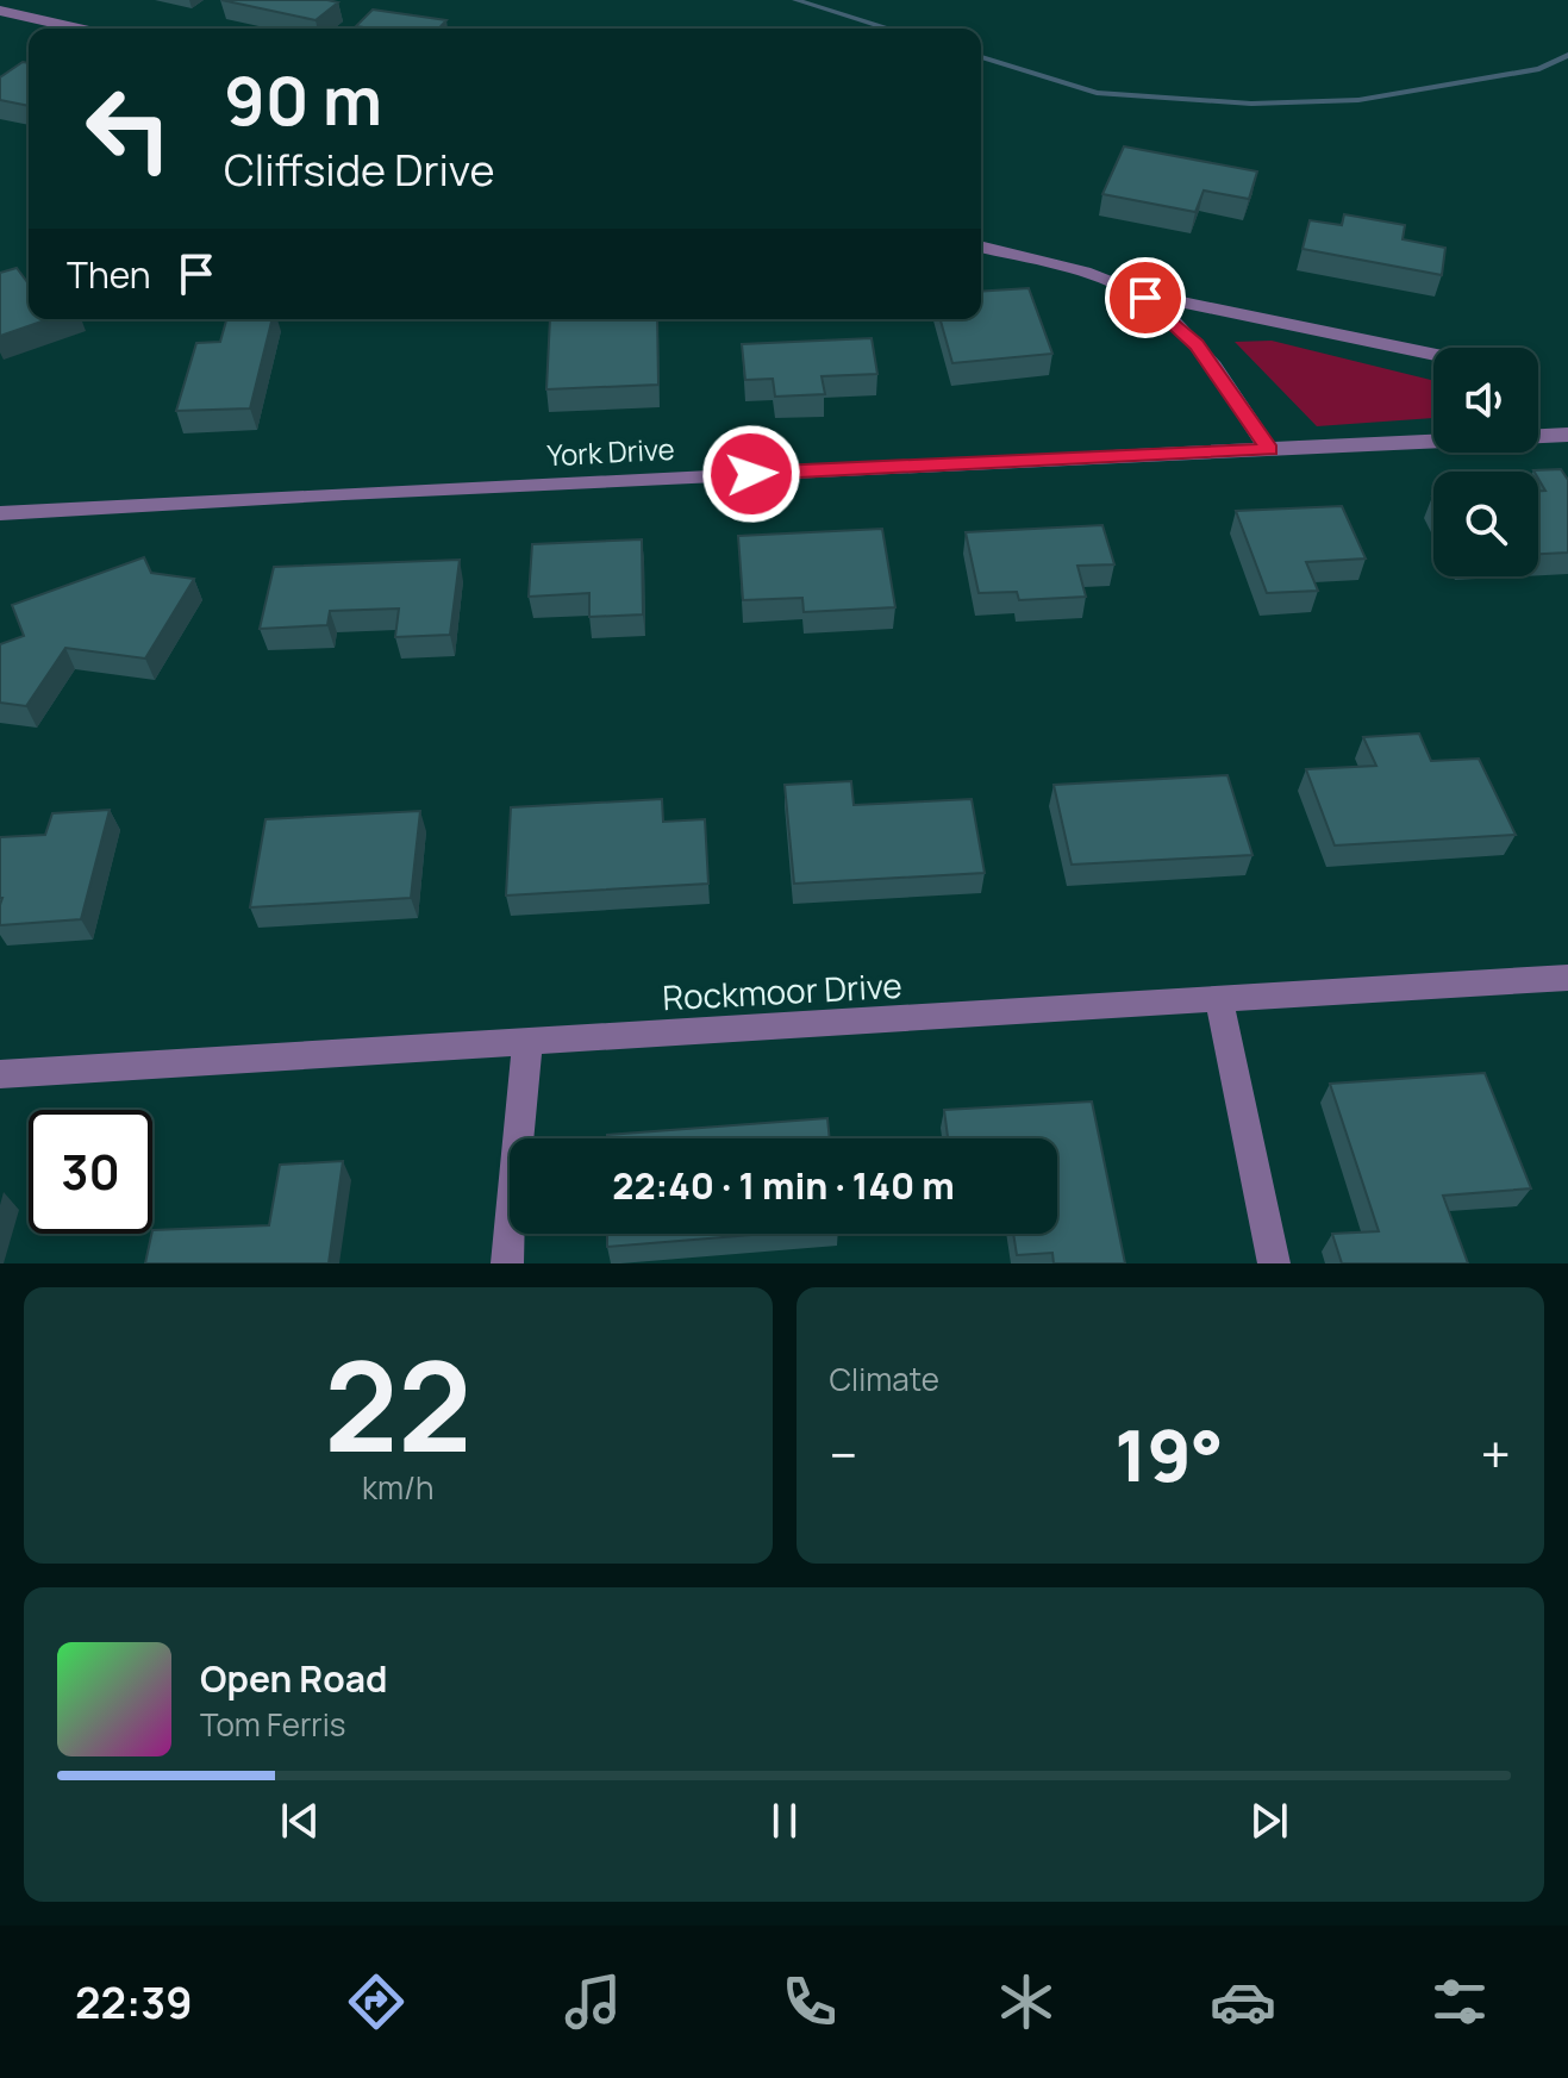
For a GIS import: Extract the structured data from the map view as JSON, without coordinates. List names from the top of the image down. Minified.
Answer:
{"streets":{"street":["York Drive","Rockmoor Drive"]},"page":{"turn":["90 m","Cliffside Drive"],"then":"Then","limit":"30","trip":"22:40 · 1 min · 140 m","tile":[["22","km/h"],"Climate"],"heat":["−","19°","+"],"song":["Open Road","Tom Ferris"],"tabs":"22:39"}}
